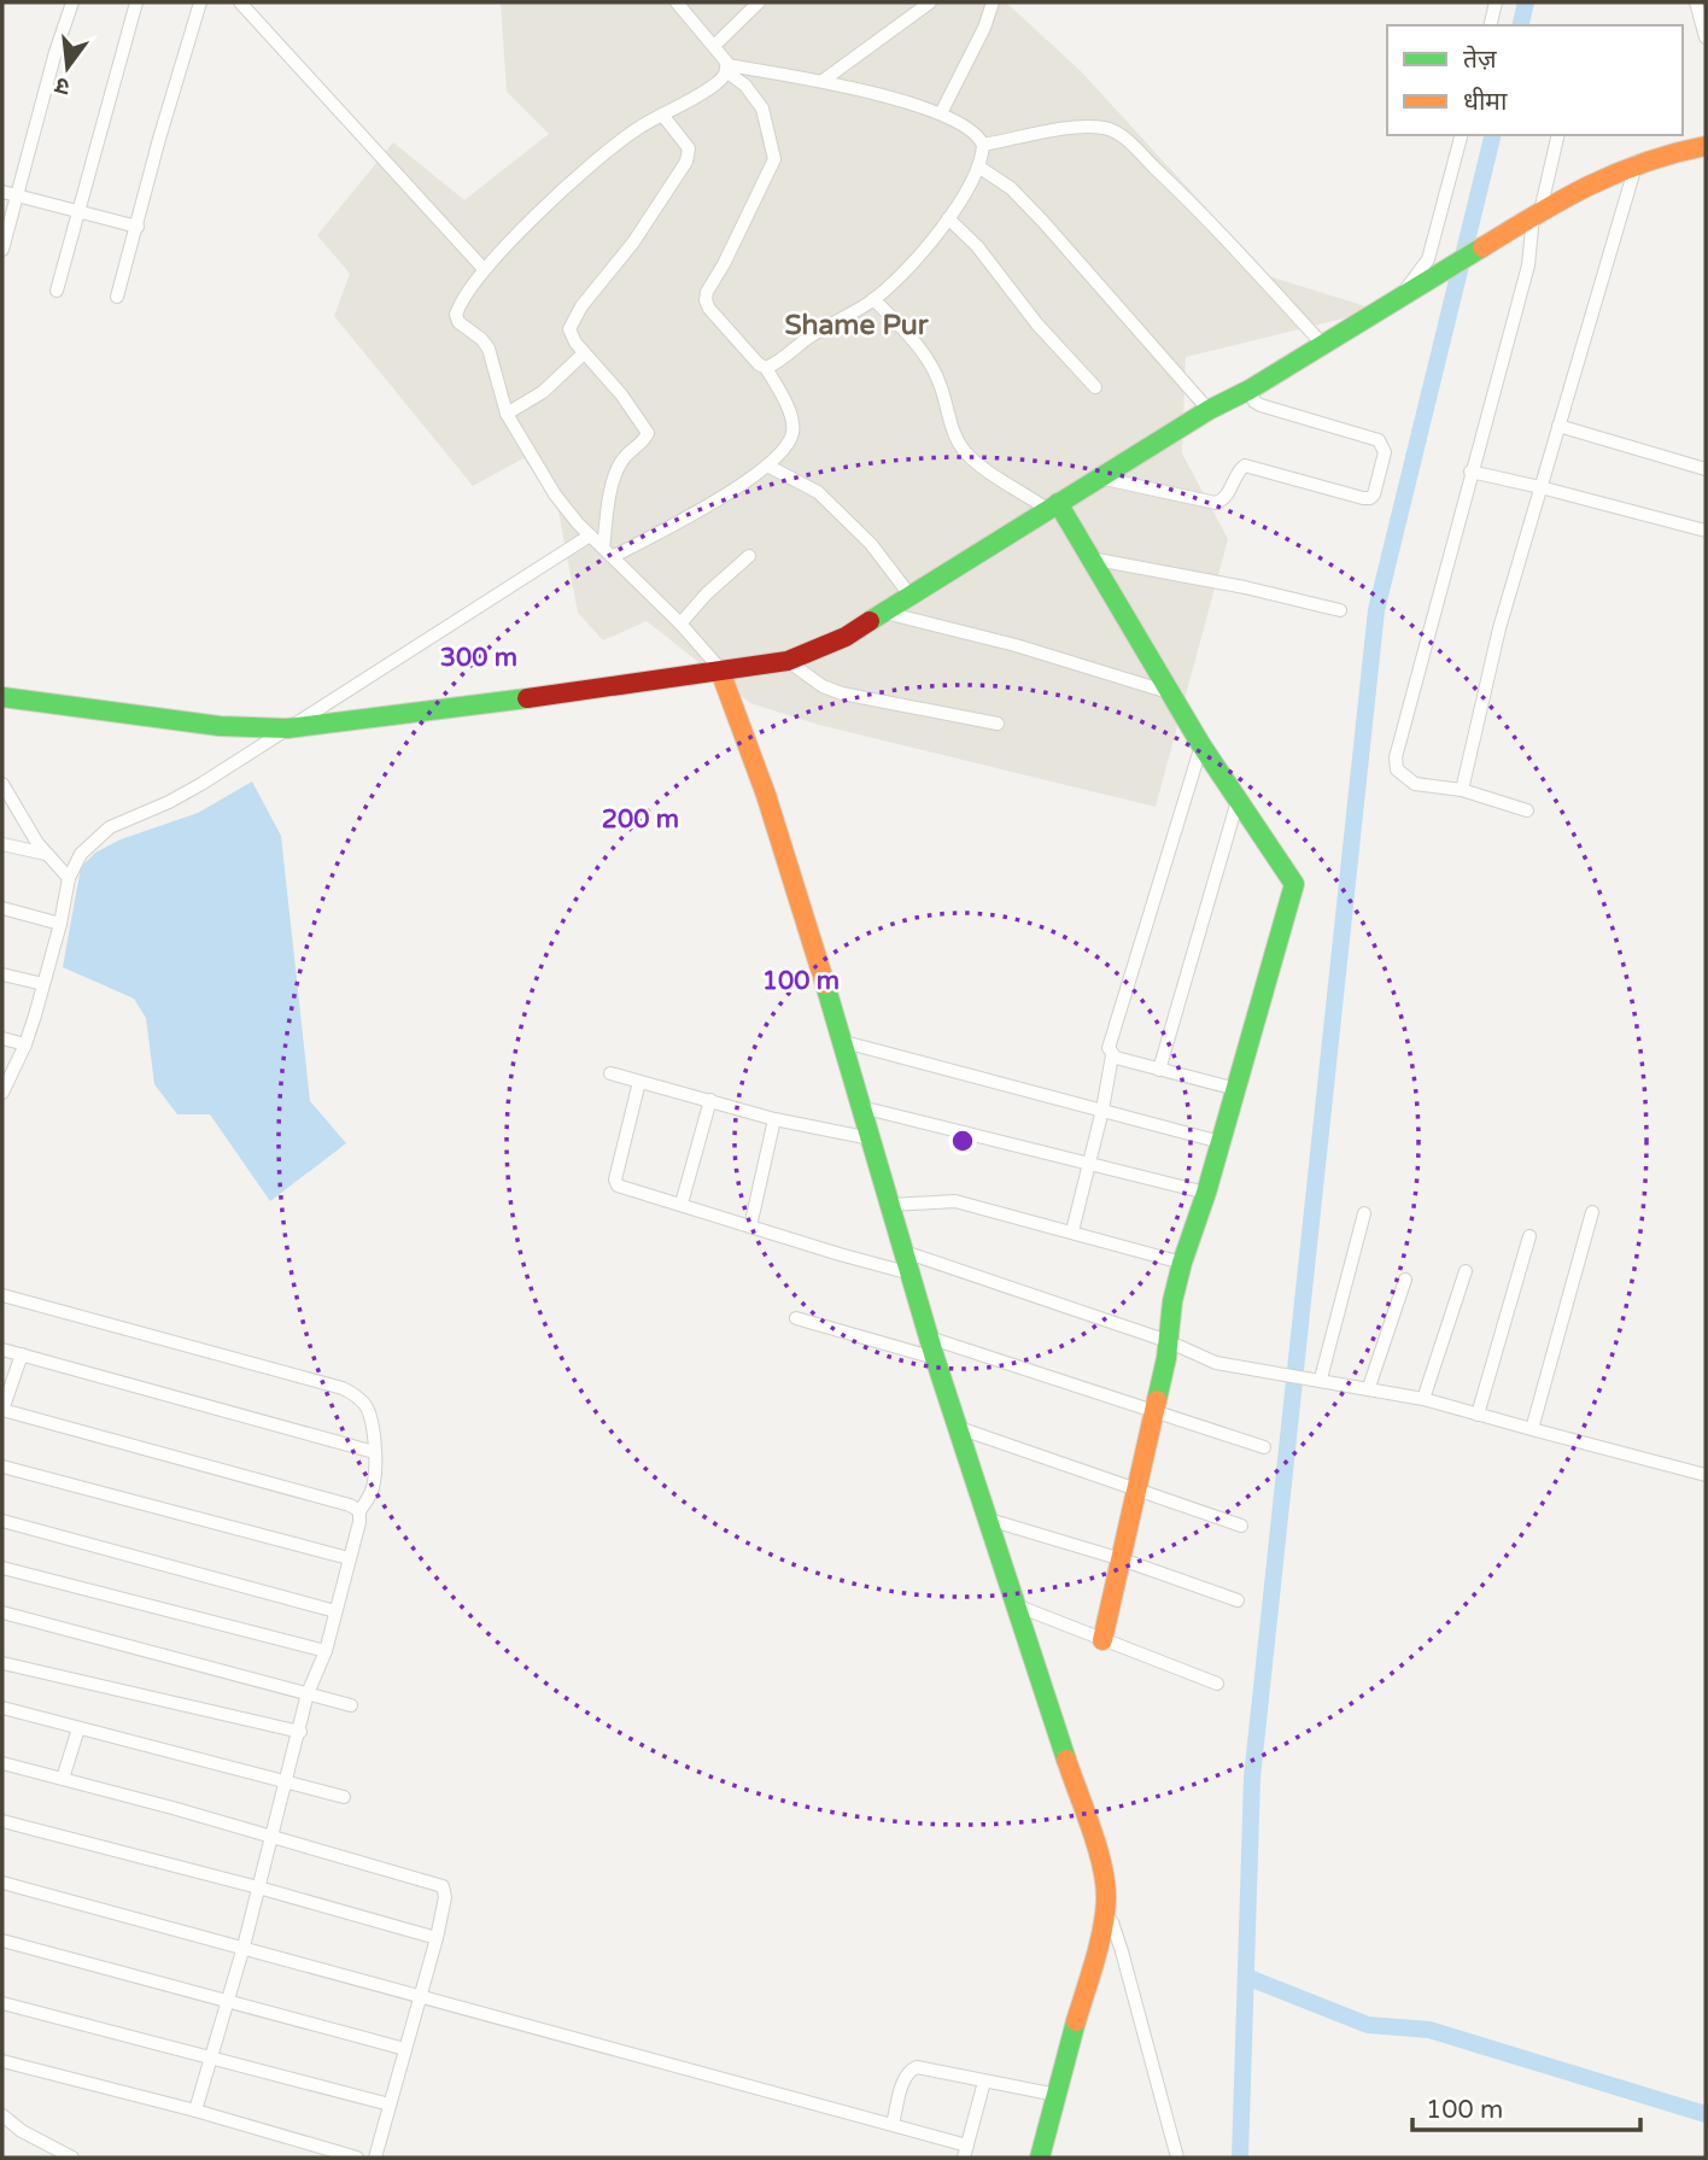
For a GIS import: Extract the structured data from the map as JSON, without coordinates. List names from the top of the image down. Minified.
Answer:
{"districts":["Shame Pur"],"legend":["तेज़","धीमा"],"scale_bar":"100 m","north":"bottom","rings":["300 m","200 m","100 m"]}
